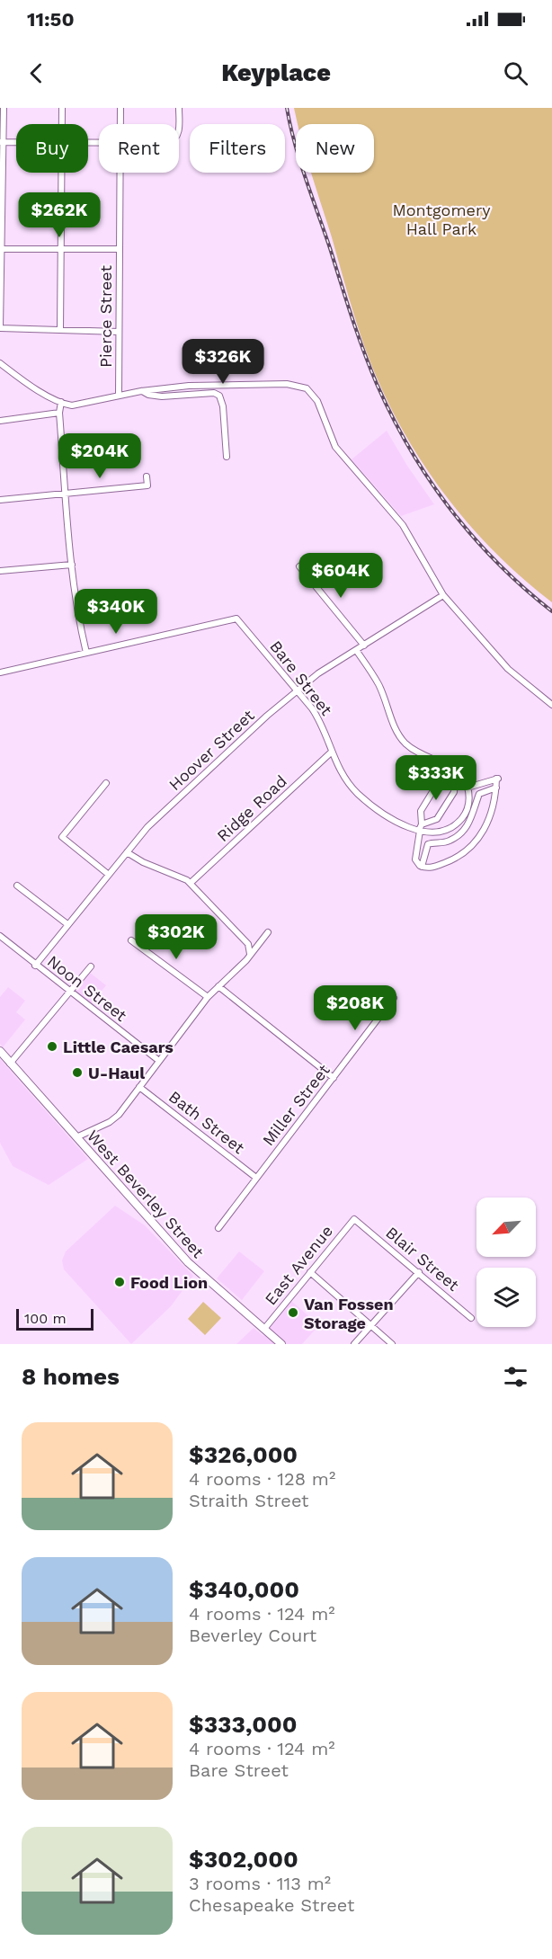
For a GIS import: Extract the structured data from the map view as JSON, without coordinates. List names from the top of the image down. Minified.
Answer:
{"streets":{"main road":["West Beverley Street"],"street":["Pierce Street","Bare Street","Hoover Street","Ridge Road","Noon Street","Miller Street","Bath Street","Blair Street","East Avenue"]},"crossings":[["Bare Street","Hoover Street"],["Bare Street","Ridge Road"],["Hoover Street","Noon Street"],["Miller Street","Bath Street"],["West Beverley Street","East Avenue"],["Blair Street","East Avenue"]],"parks":["Montgomery Hall Park"],"places":["Little Caesars","U-Haul","Food Lion","Van Fossen Storage"],"scale_bar":"100 m","north":"bottom left","page":{"status":"11:50","header":"Keyplace","chip":["Buy","Rent","Filters","New"],"price":["$262K","$326K","$204K","$604K","$340K","$333K","$302K","$208K"],"scale":"100 m","heading":"8 homes","list":[{"name":"$326,000","note":"4 rooms · 128 m² · Straith Street"},{"name":"$340,000","note":"4 rooms · 124 m² · Beverley Court"},{"name":"$333,000","note":"4 rooms · 124 m² · Bare Street"},{"name":"$302,000","note":"3 rooms · 113 m² · Chesapeake Street"}]}}
